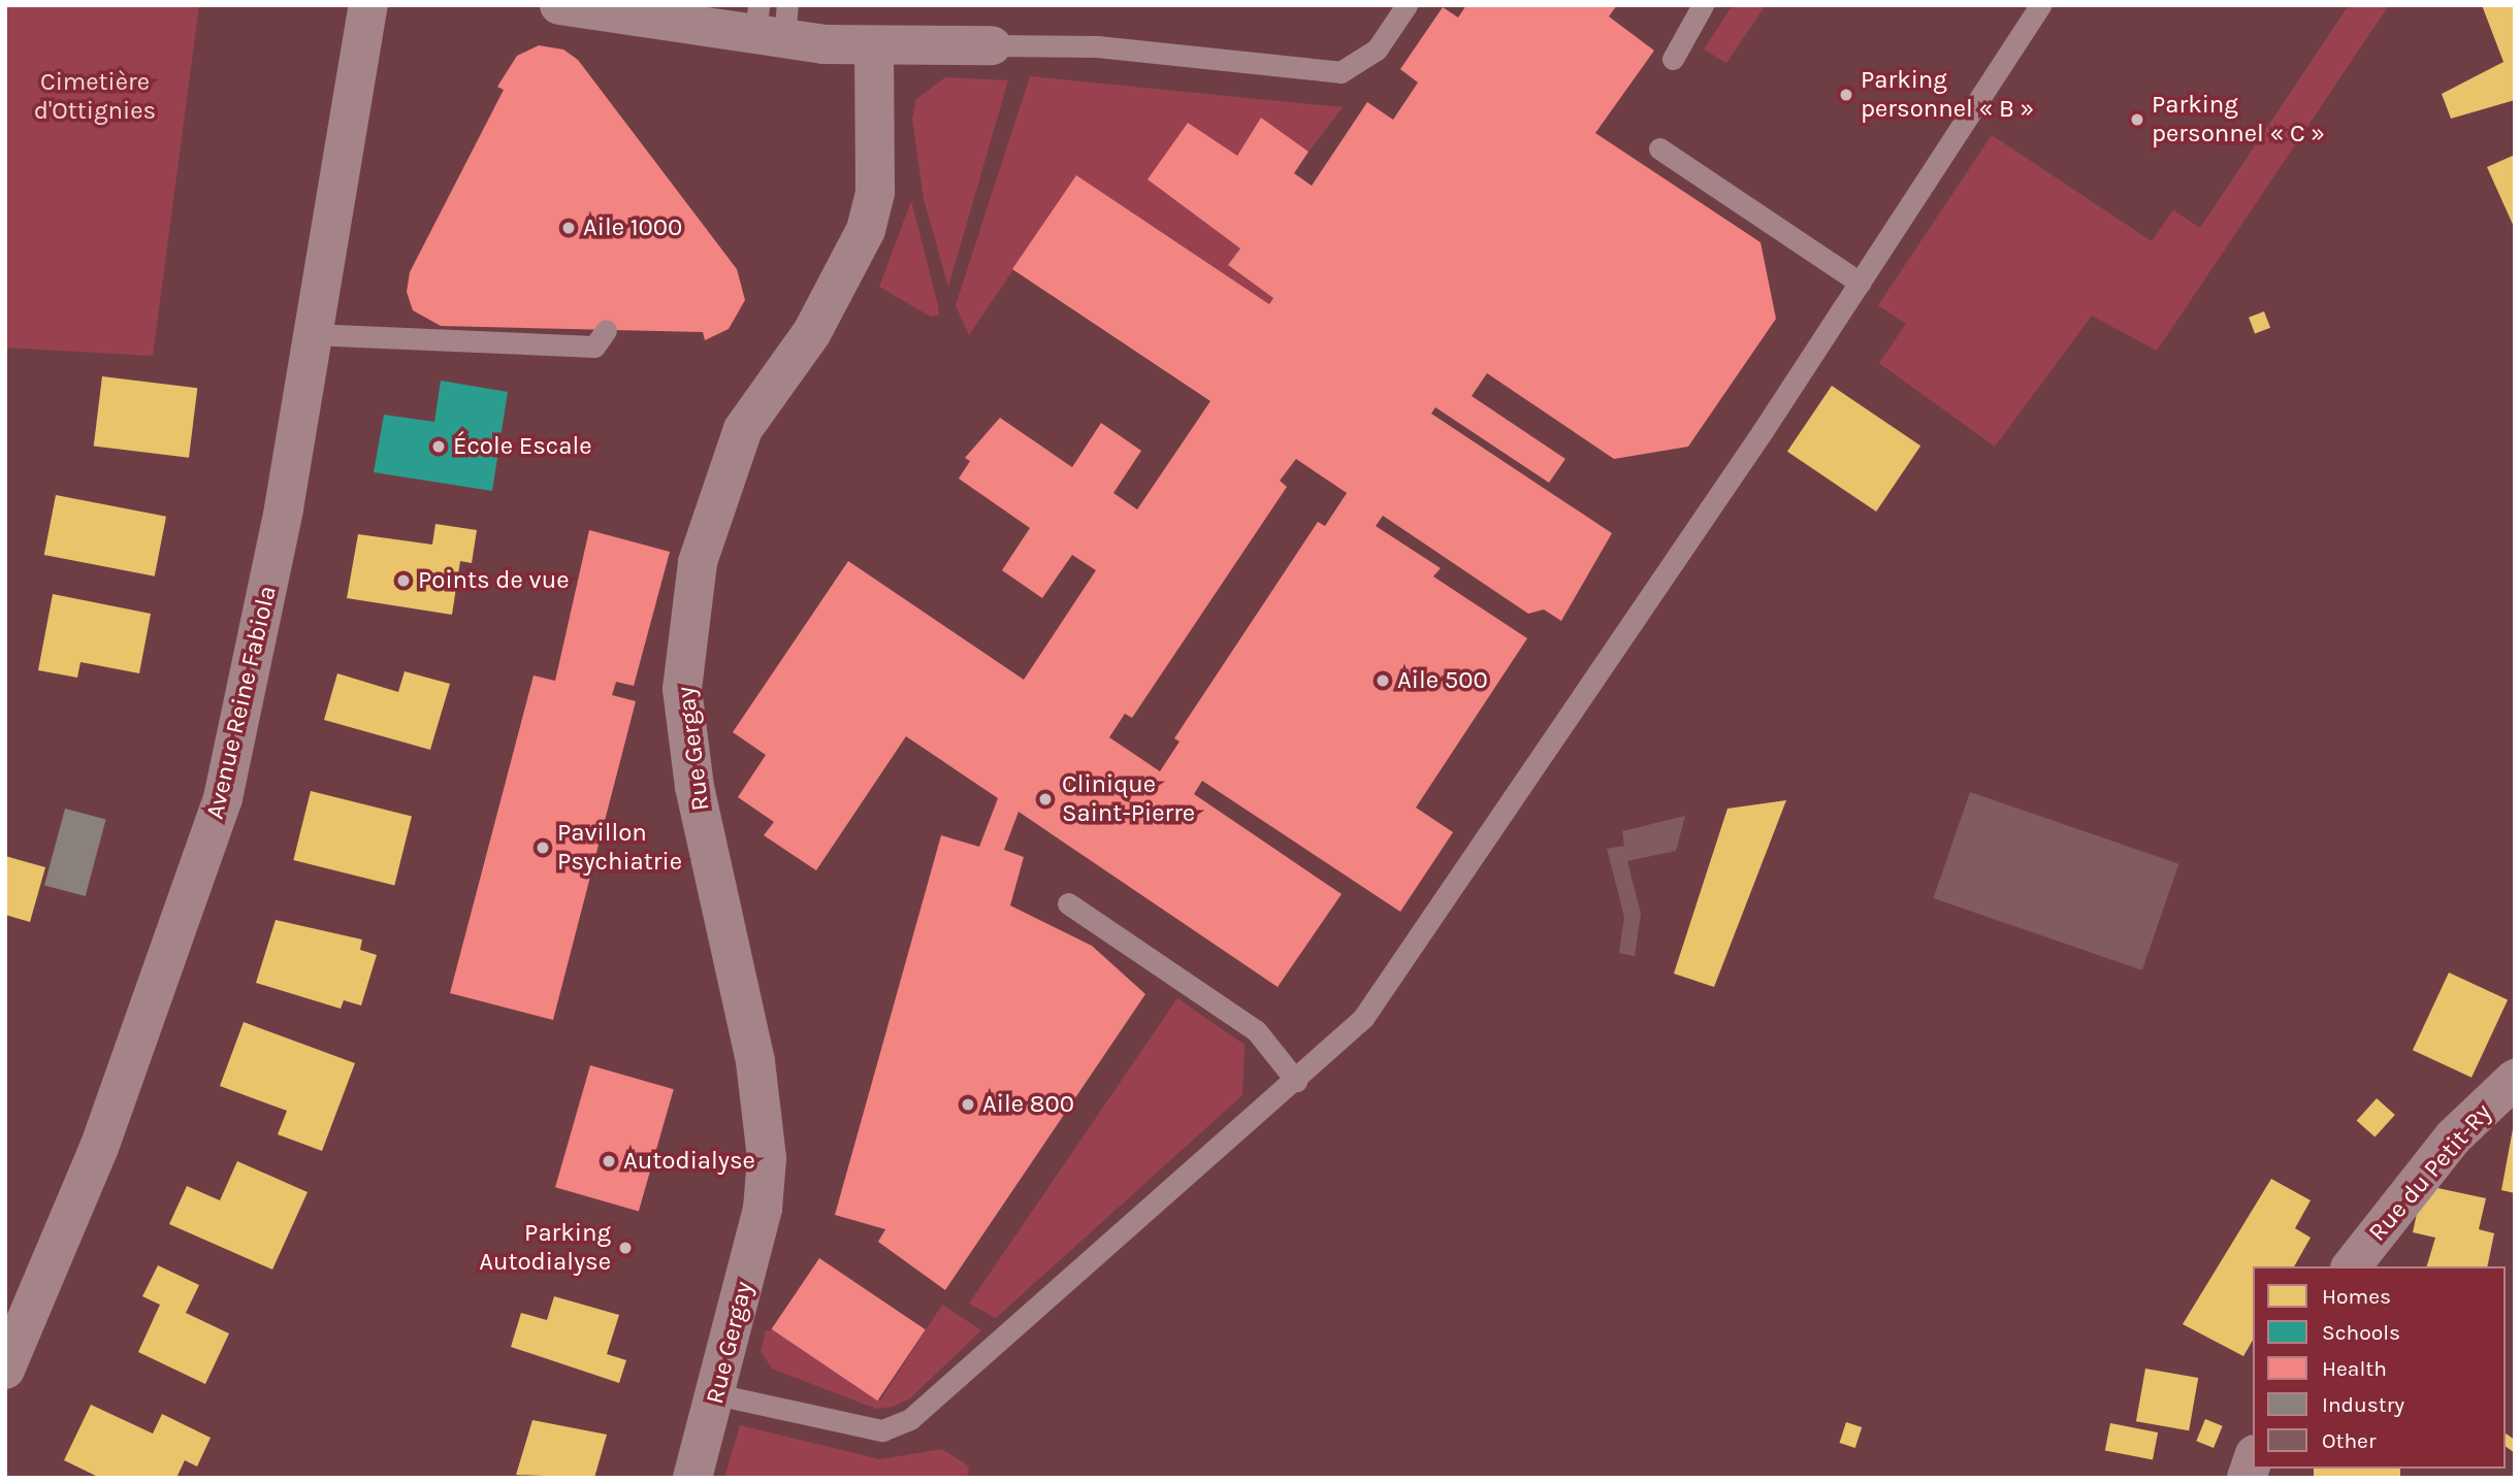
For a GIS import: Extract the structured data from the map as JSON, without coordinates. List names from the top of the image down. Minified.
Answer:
{"streets":{"street":["Avenue Reine Fabiola","Rue Gergay","Rue du Petit-Ry"]},"parks":["Cimetière d'Ottignies"],"places":["Parking personnel « B »","Parking personnel « C »","Aile 1000","École Escale","Points de vue","Aile 500","Clinique Saint-Pierre","Pavillon Psychiatrie","Aile 800","Autodialyse","Parking Autodialyse"],"legend":["Homes","Schools","Health","Industry","Other"]}
